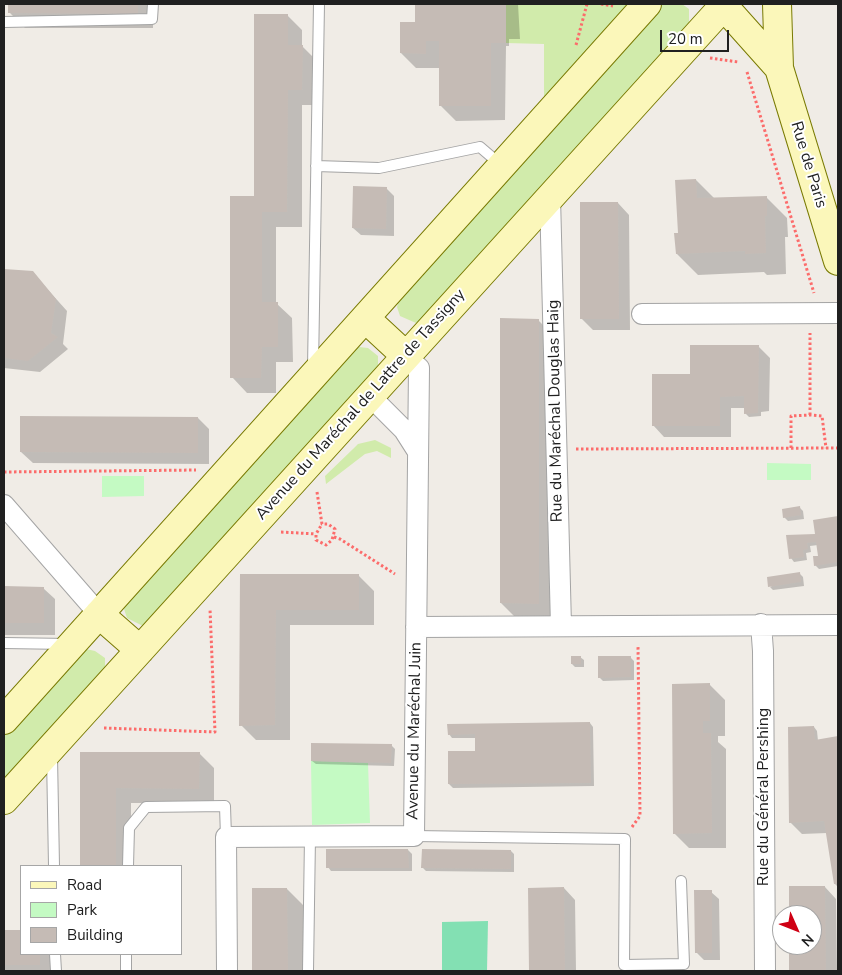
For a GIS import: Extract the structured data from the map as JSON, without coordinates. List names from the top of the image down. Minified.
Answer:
{"streets":{"street":["Rue de Paris","Avenue du Maréchal de Lattre de Tassigny","Rue du Maréchal Douglas Haig","Avenue du Maréchal Juin","Rue du Général Pershing"]},"crossings":[["Rue de Paris","Avenue du Maréchal de Lattre de Tassigny"],["Avenue du Maréchal de Lattre de Tassigny","Rue du Maréchal Douglas Haig"]],"legend":["Road","Park","Building"],"scale_bar":"20 m","north":"bottom right"}
